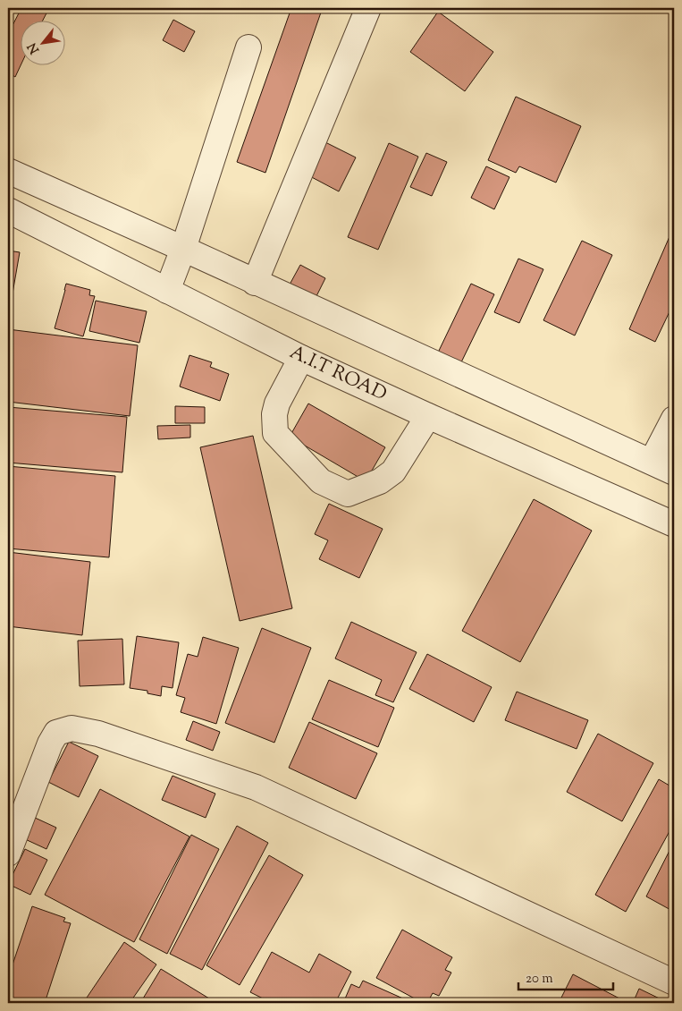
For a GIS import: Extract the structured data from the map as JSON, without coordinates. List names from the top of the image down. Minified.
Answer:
{"streets":{"street":["A.I.T ROAD"]},"scale_bar":"20 m","north":"bottom left"}
